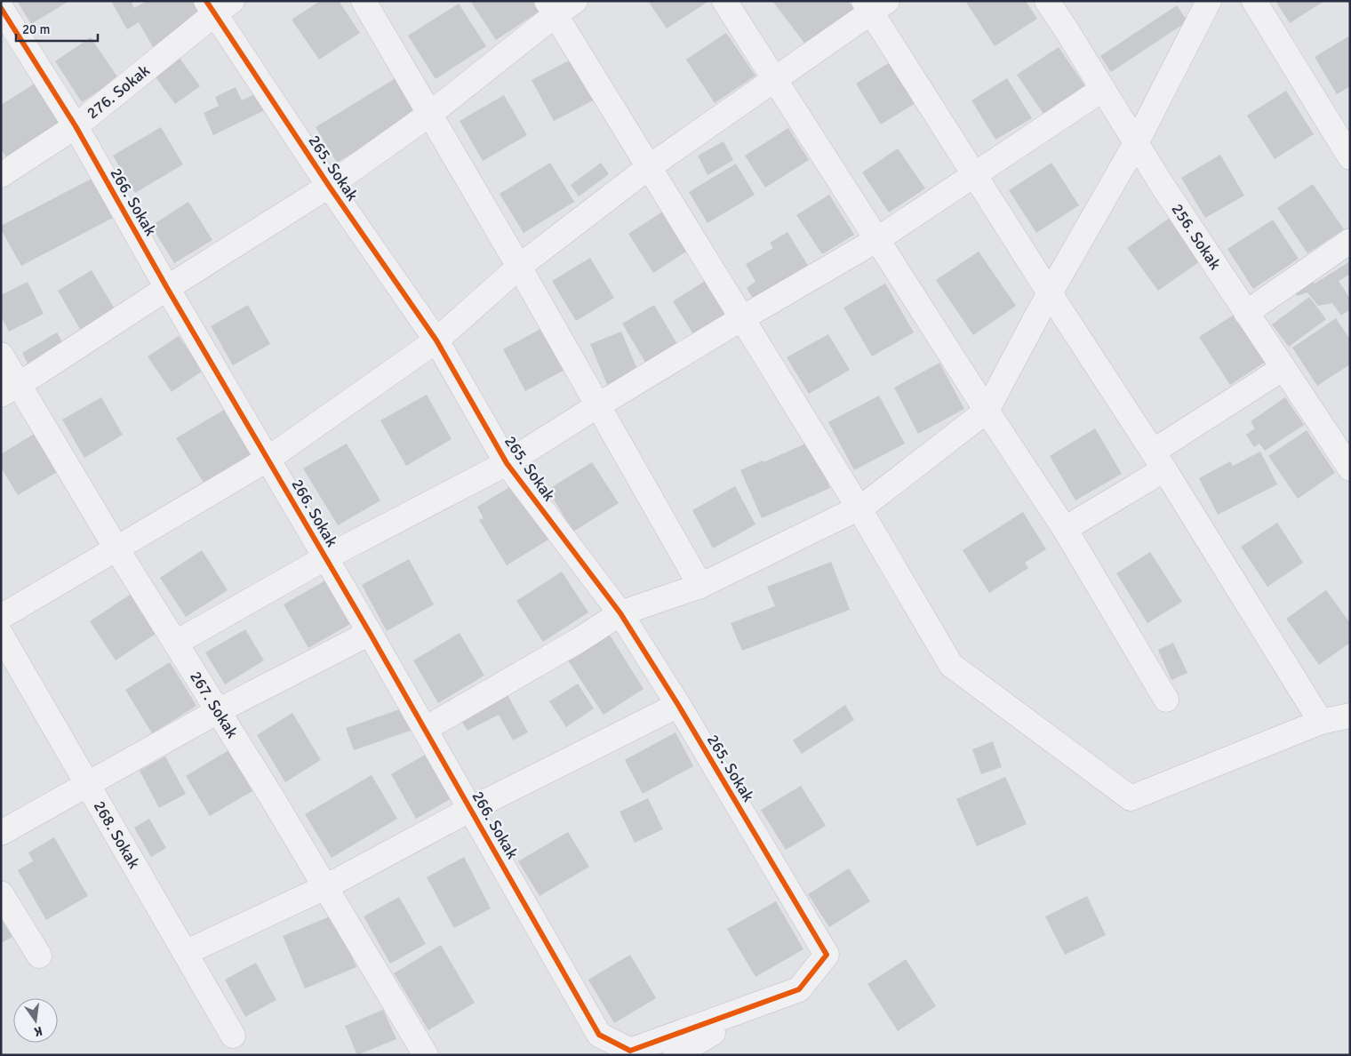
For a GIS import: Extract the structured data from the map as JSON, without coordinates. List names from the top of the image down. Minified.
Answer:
{"streets":{"street":["276. Sokak","265. Sokak","266. Sokak","256. Sokak","267. Sokak","268. Sokak"]},"crossings":[["276. Sokak","265. Sokak"],["276. Sokak","266. Sokak"],["265. Sokak","266. Sokak"]],"scale_bar":"20 m","north":"bottom"}
